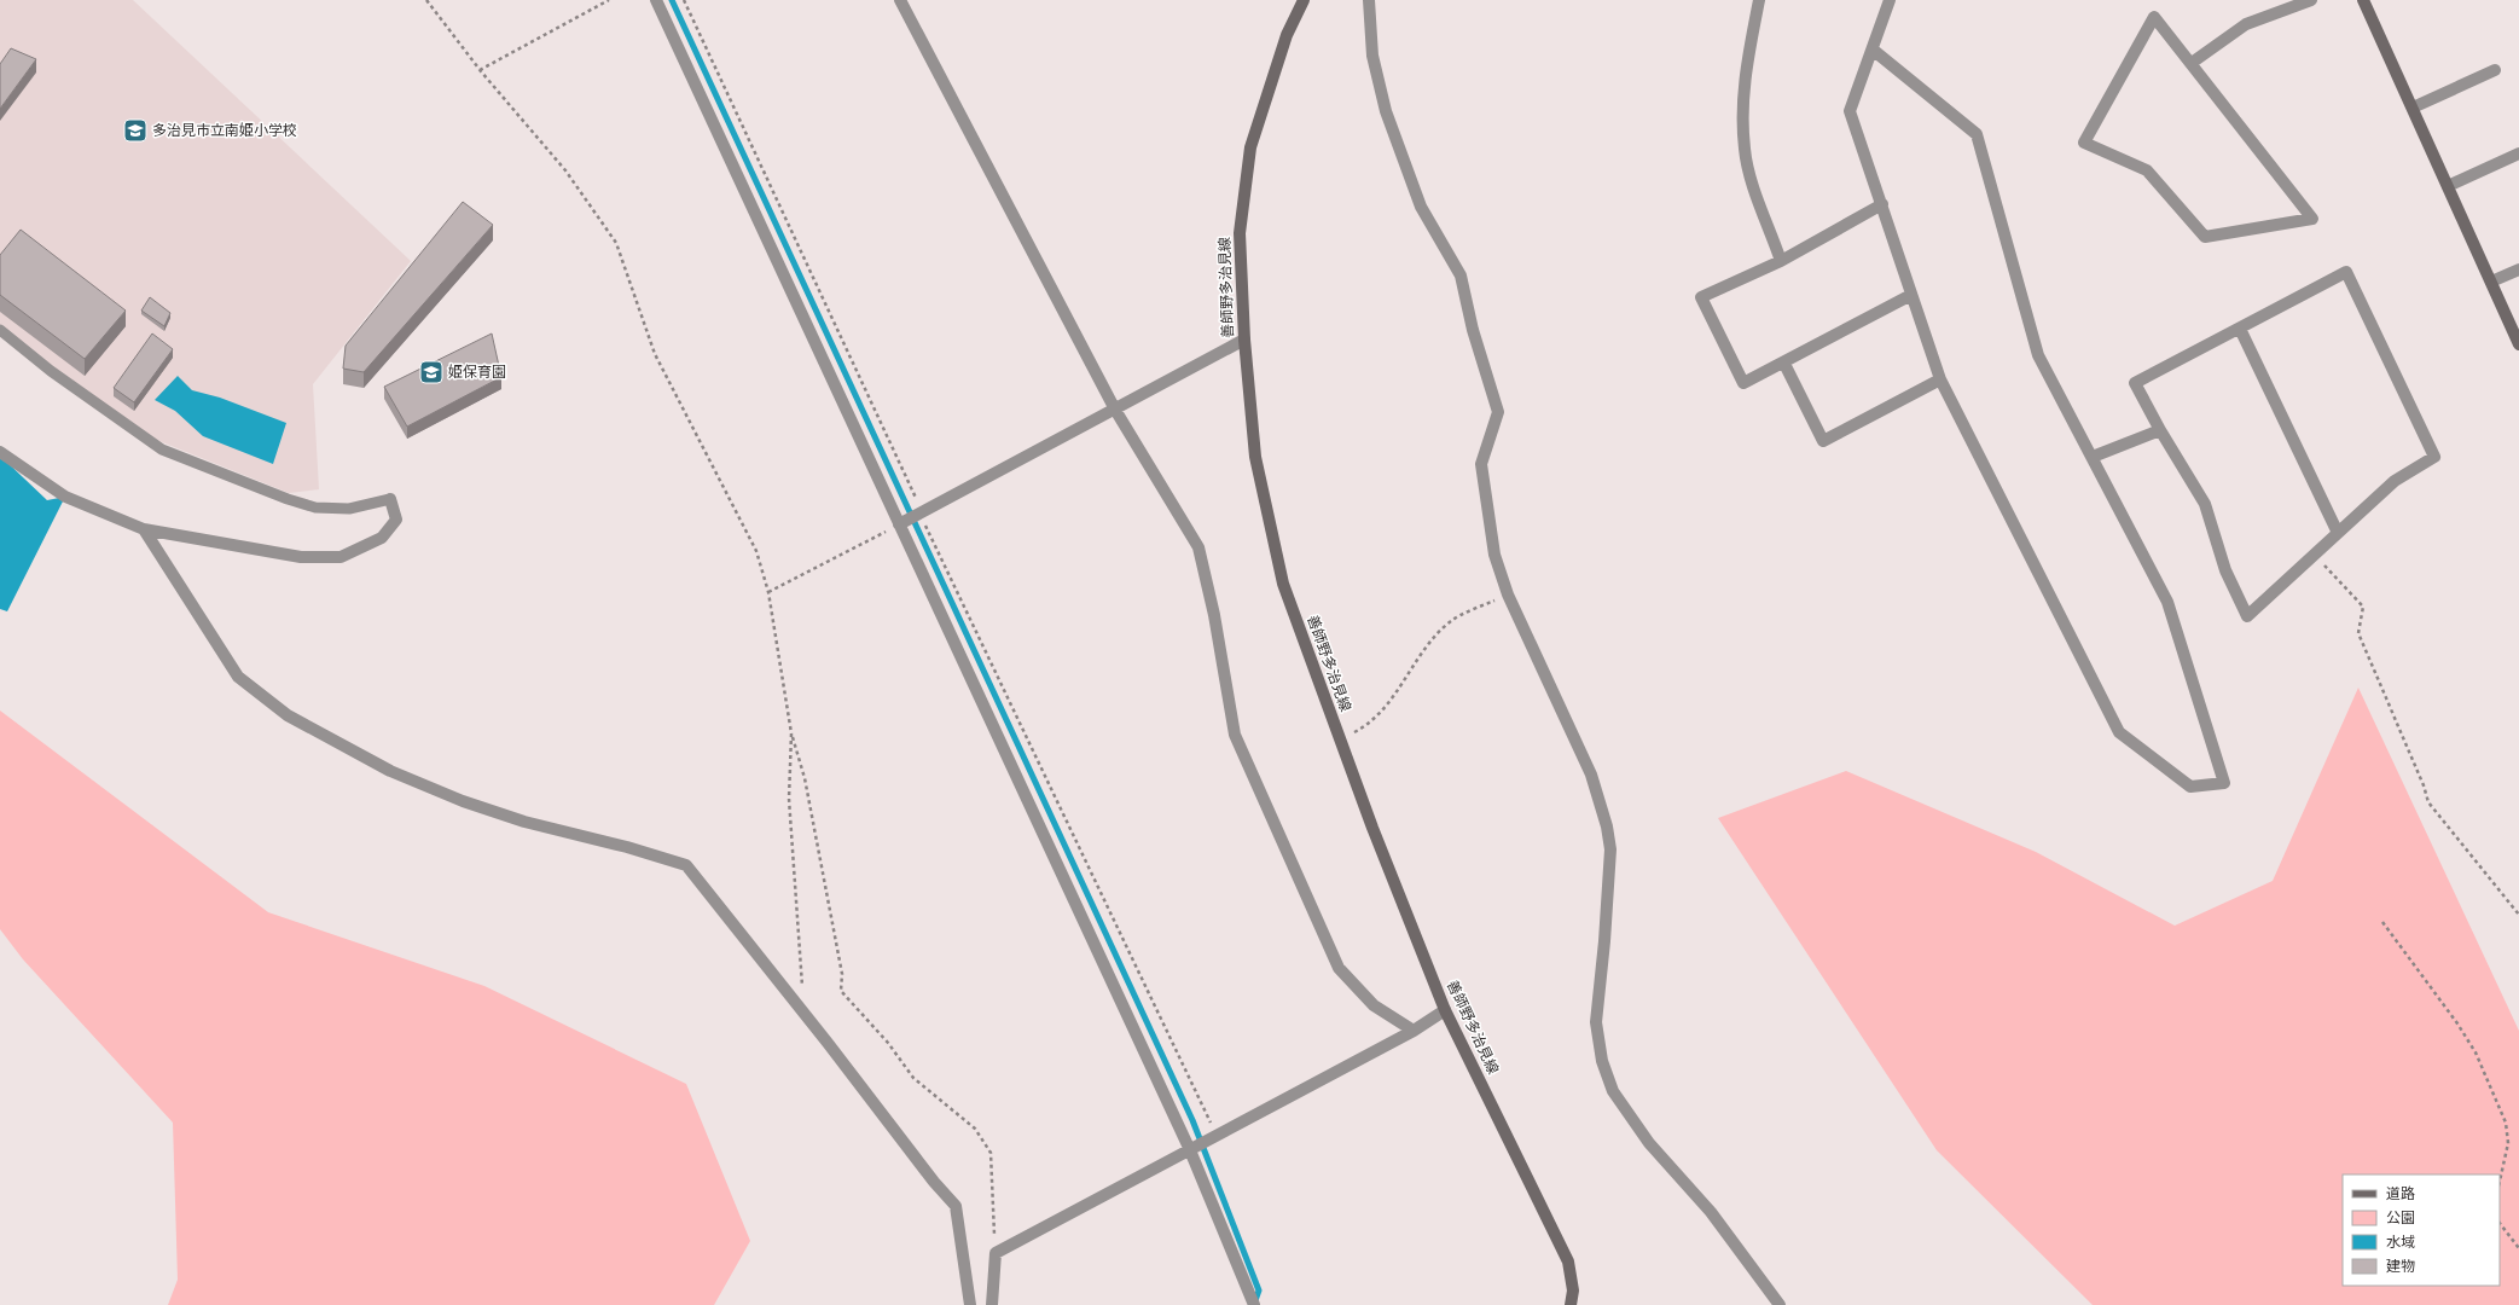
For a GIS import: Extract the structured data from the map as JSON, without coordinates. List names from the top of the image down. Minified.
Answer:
{"streets":{"main road":["善師野多治見線"]},"places":{"school or university":["多治見市立南姫小学校","姫保育園"]},"legend":["道路","公園","水域","建物"]}
